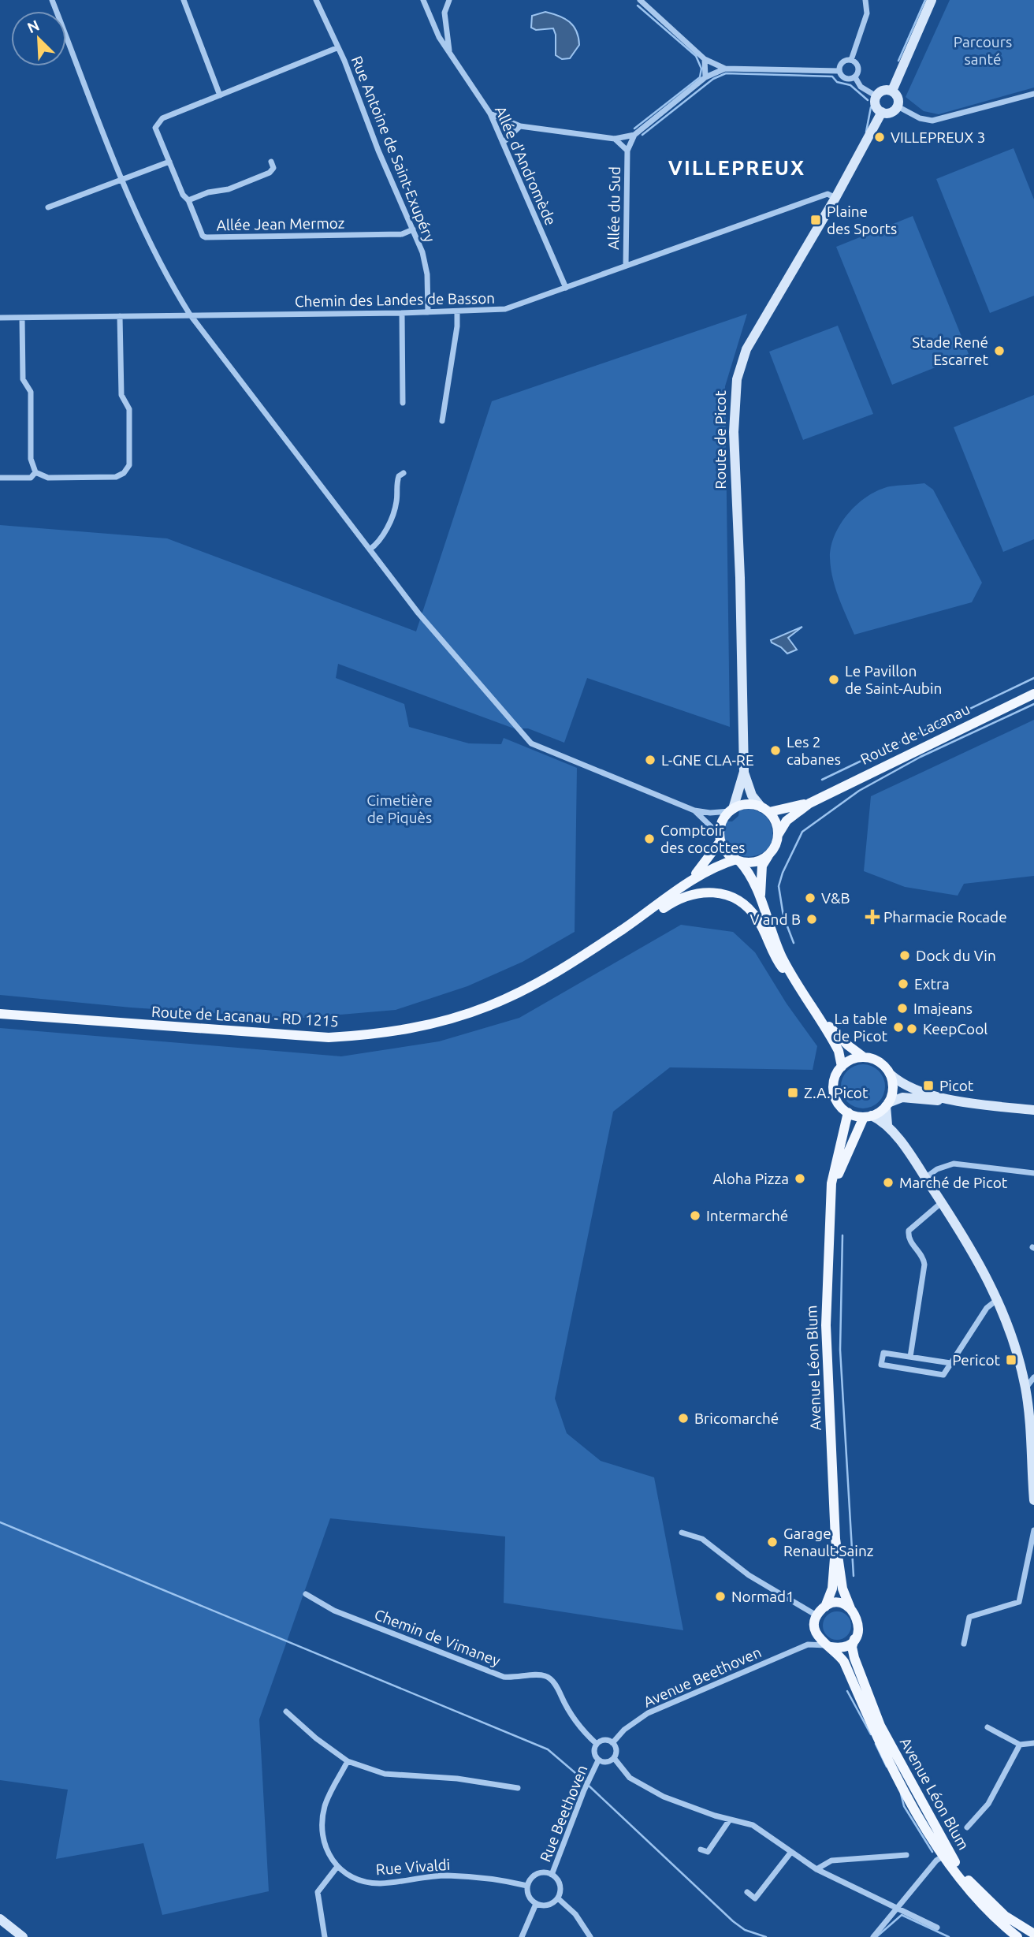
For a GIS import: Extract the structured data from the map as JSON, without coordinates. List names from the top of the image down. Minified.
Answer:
{"streets":{"main road":["Route de Picot","Route de Lacanau","Route de Lacanau - RD 1215","Avenue Léon Blum"],"street":["Rue Antoine de Saint-Exupéry","Allée d'Andromède","Allée du Sud","Allée Jean Mermoz","Chemin des Landes de Basson","Chemin de Vimaney","Avenue Beethoven","Rue Beethoven","Rue Vivaldi"]},"crossings":[["Rue Antoine de Saint-Exupéry","Allée Jean Mermoz"],["Rue Antoine de Saint-Exupéry","Chemin des Landes de Basson"],["Allée d'Andromède","Chemin des Landes de Basson"],["Allée du Sud","Chemin des Landes de Basson"],["Chemin des Landes de Basson","Route de Picot"],["Avenue Léon Blum","Avenue Beethoven"],["Chemin de Vimaney","Avenue Beethoven"],["Chemin de Vimaney","Rue Beethoven"],["Avenue Beethoven","Rue Beethoven"],["Rue Beethoven","Rue Vivaldi"]],"districts":["VILLEPREUX"],"parks":["Parcours santé","Cimetière de Piquès"],"places":{"other":["VILLEPREUX 3","Stade René Escarret","Le Pavillon de Saint-Aubin","Les 2 cabanes","L-GNE CLA-RE","Comptoir des cocottes","V&B","V and B","Dock du Vin","Extra","Imajeans","La table de Picot","KeepCool","Aloha Pizza","Marché de Picot","Intermarché","Bricomarché","Garage Renault Sainz","Normad1"],"transit":["Plaine des Sports","Picot","Z.A. Picot","Pericot"],"health":["Pharmacie Rocade"]},"north":"top left"}
